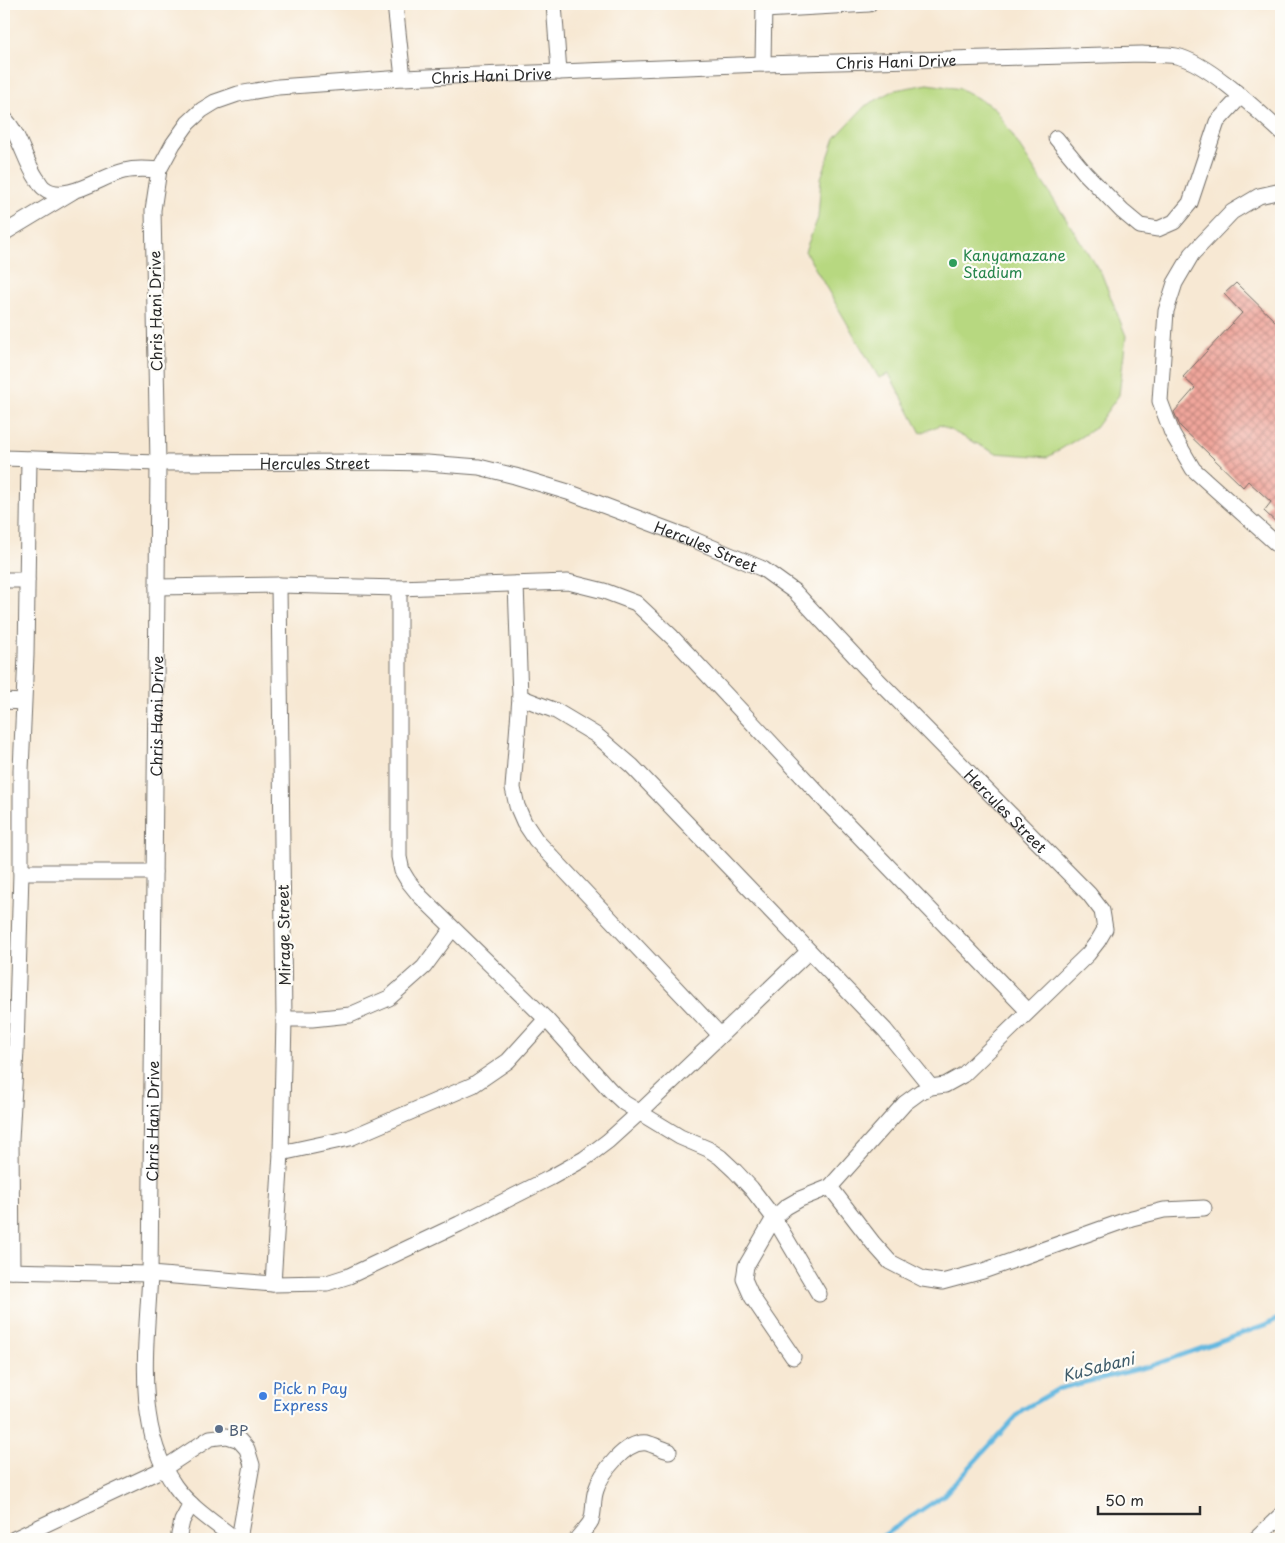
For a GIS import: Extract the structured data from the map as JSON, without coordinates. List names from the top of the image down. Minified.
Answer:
{"streets":{"street":["Chris Hani Drive","Hercules Street","Mirage Street"]},"crossings":[["Chris Hani Drive","Hercules Street"]],"water":["KuSabani"],"places":["Kanyamazane Stadium","Pick n Pay Express","BP"],"scale_bar":"50 m"}
